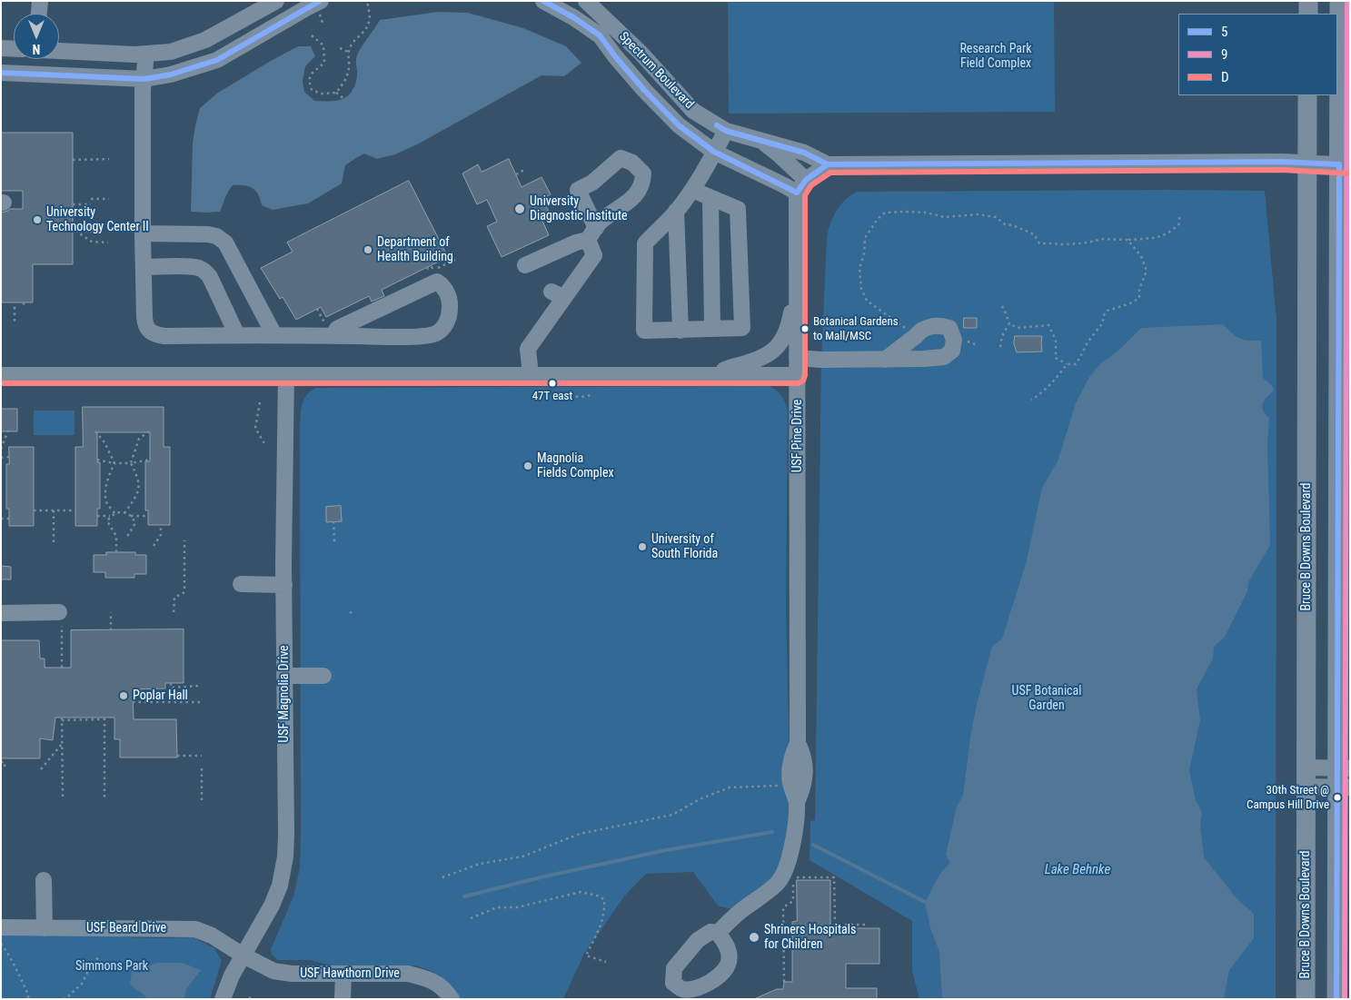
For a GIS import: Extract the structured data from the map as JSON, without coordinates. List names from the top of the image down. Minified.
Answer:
{"streets":{"main road":["Bruce B Downs Boulevard"],"street":["Spectrum Boulevard","USF Pine Drive","USF Magnolia Drive","USF Beard Drive","USF Hawthorn Drive"]},"crossings":[["Spectrum Boulevard","USF Pine Drive"],["USF Magnolia Drive","USF Beard Drive"],["USF Magnolia Drive","USF Hawthorn Drive"],["USF Beard Drive","USF Hawthorn Drive"]],"water":["Lake Behnke"],"parks":["Research Park Field Complex","USF Botanical Garden","Simmons Park"],"places":["University Diagnostic Institute","University Technology Center II","Department of Health Building","Botanical Gardens to Mall/MSC","47T east","Magnolia Fields Complex","University of South Florida","Poplar Hall","30th Street @ Campus Hill Drive","Shriners Hospitals for Children"],"lines":["transit line 5","transit line 9","transit line D"],"legend":["5","9","D"],"north":"bottom"}
